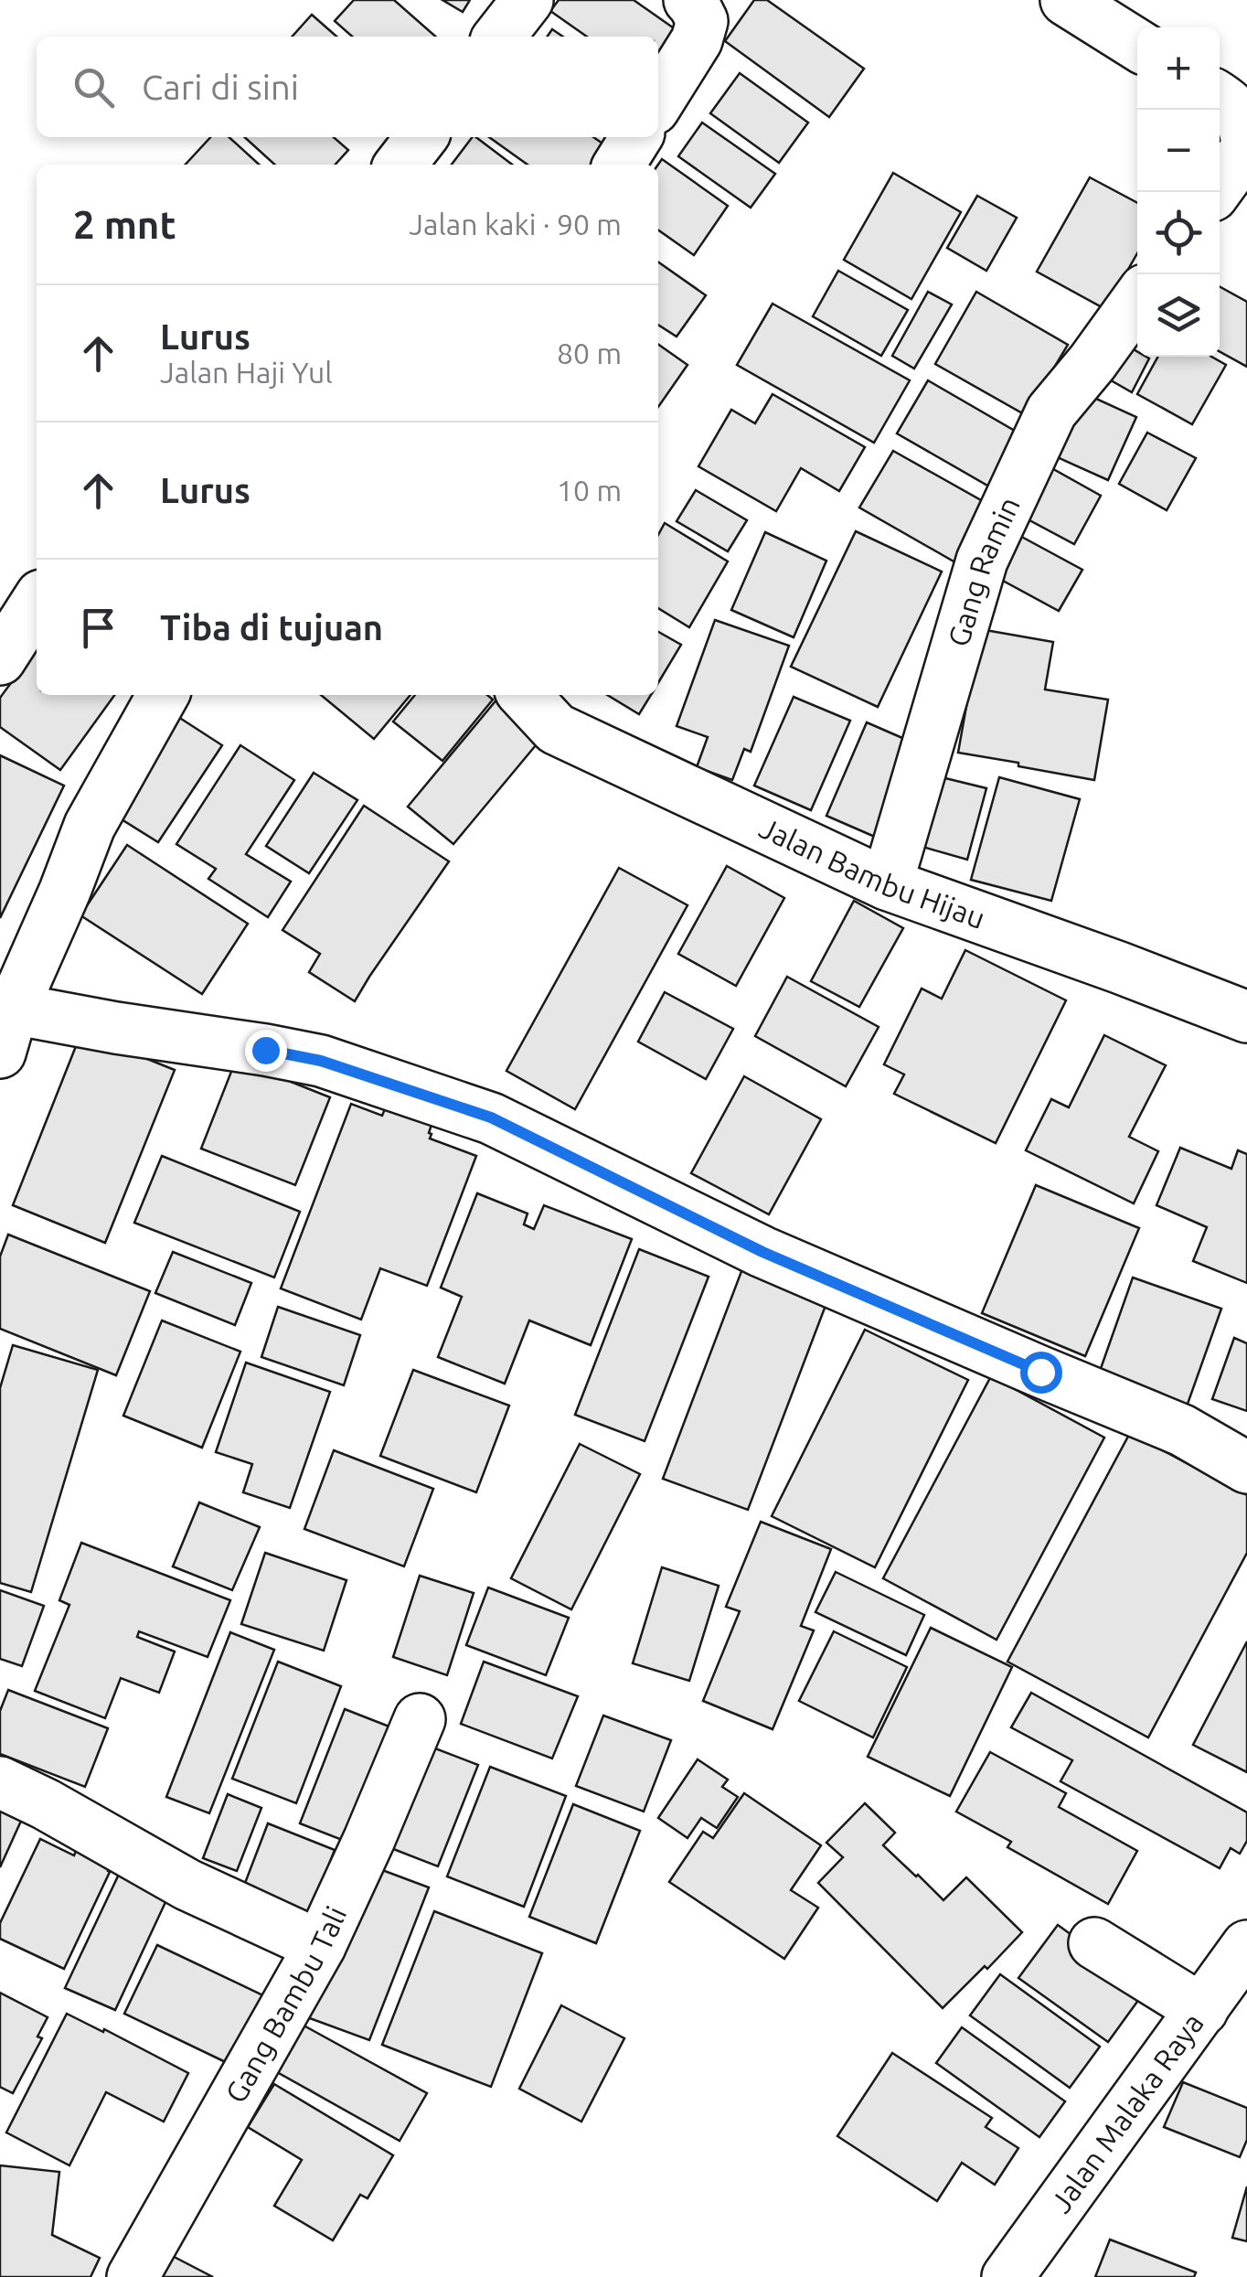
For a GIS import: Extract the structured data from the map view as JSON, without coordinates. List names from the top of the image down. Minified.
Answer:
{"streets":{"street":["Gang Ramin","Jalan Bambu Hijau","Gang Bambu Tali","Jalan Malaka Raya"]},"crossings":[["Gang Ramin","Jalan Bambu Hijau"]],"page":{"map_buttons":["+","−"],"search":"Cari di sini","heading":["2 mnt","Jalan kaki · 90 m"],"list":[["Lurus","Jalan Haji Yul","80 m"],["Lurus","10 m"],"Tiba di tujuan"]}}
